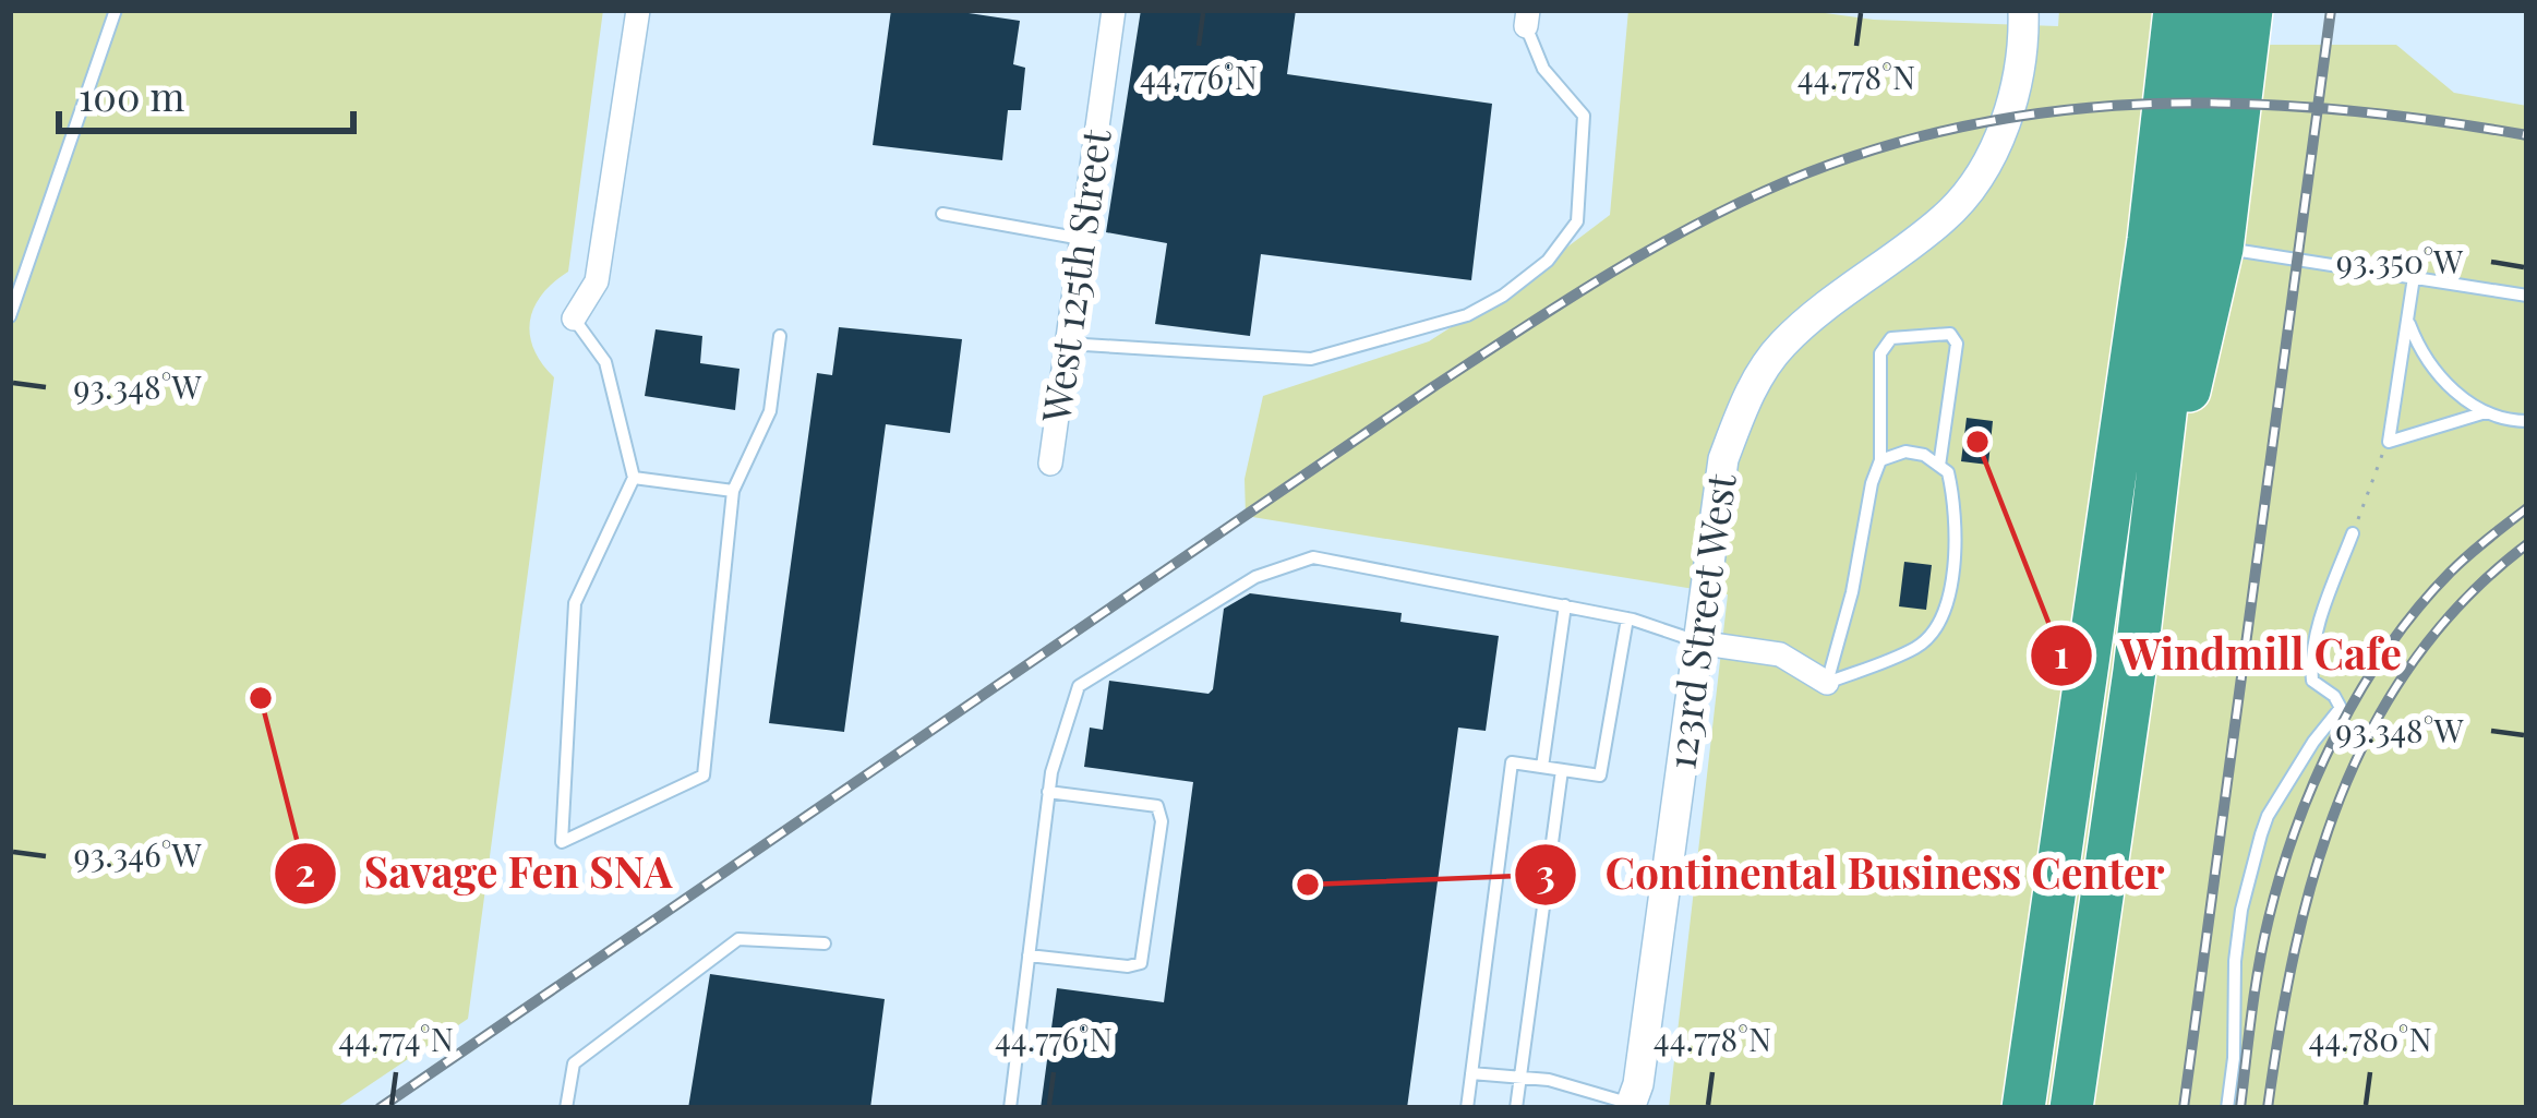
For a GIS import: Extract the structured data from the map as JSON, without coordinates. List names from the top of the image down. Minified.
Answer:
{"streets":{"street":["West 125th Street","123rd Street West"]},"places":["Windmill Cafe","Savage Fen SNA","Continental Business Center"],"scale_bar":"100 m","coordinates":["44.776°N","44.778°N","93.350°W","93.348°W","93.346°W","44.774°N","44.780°N"]}
